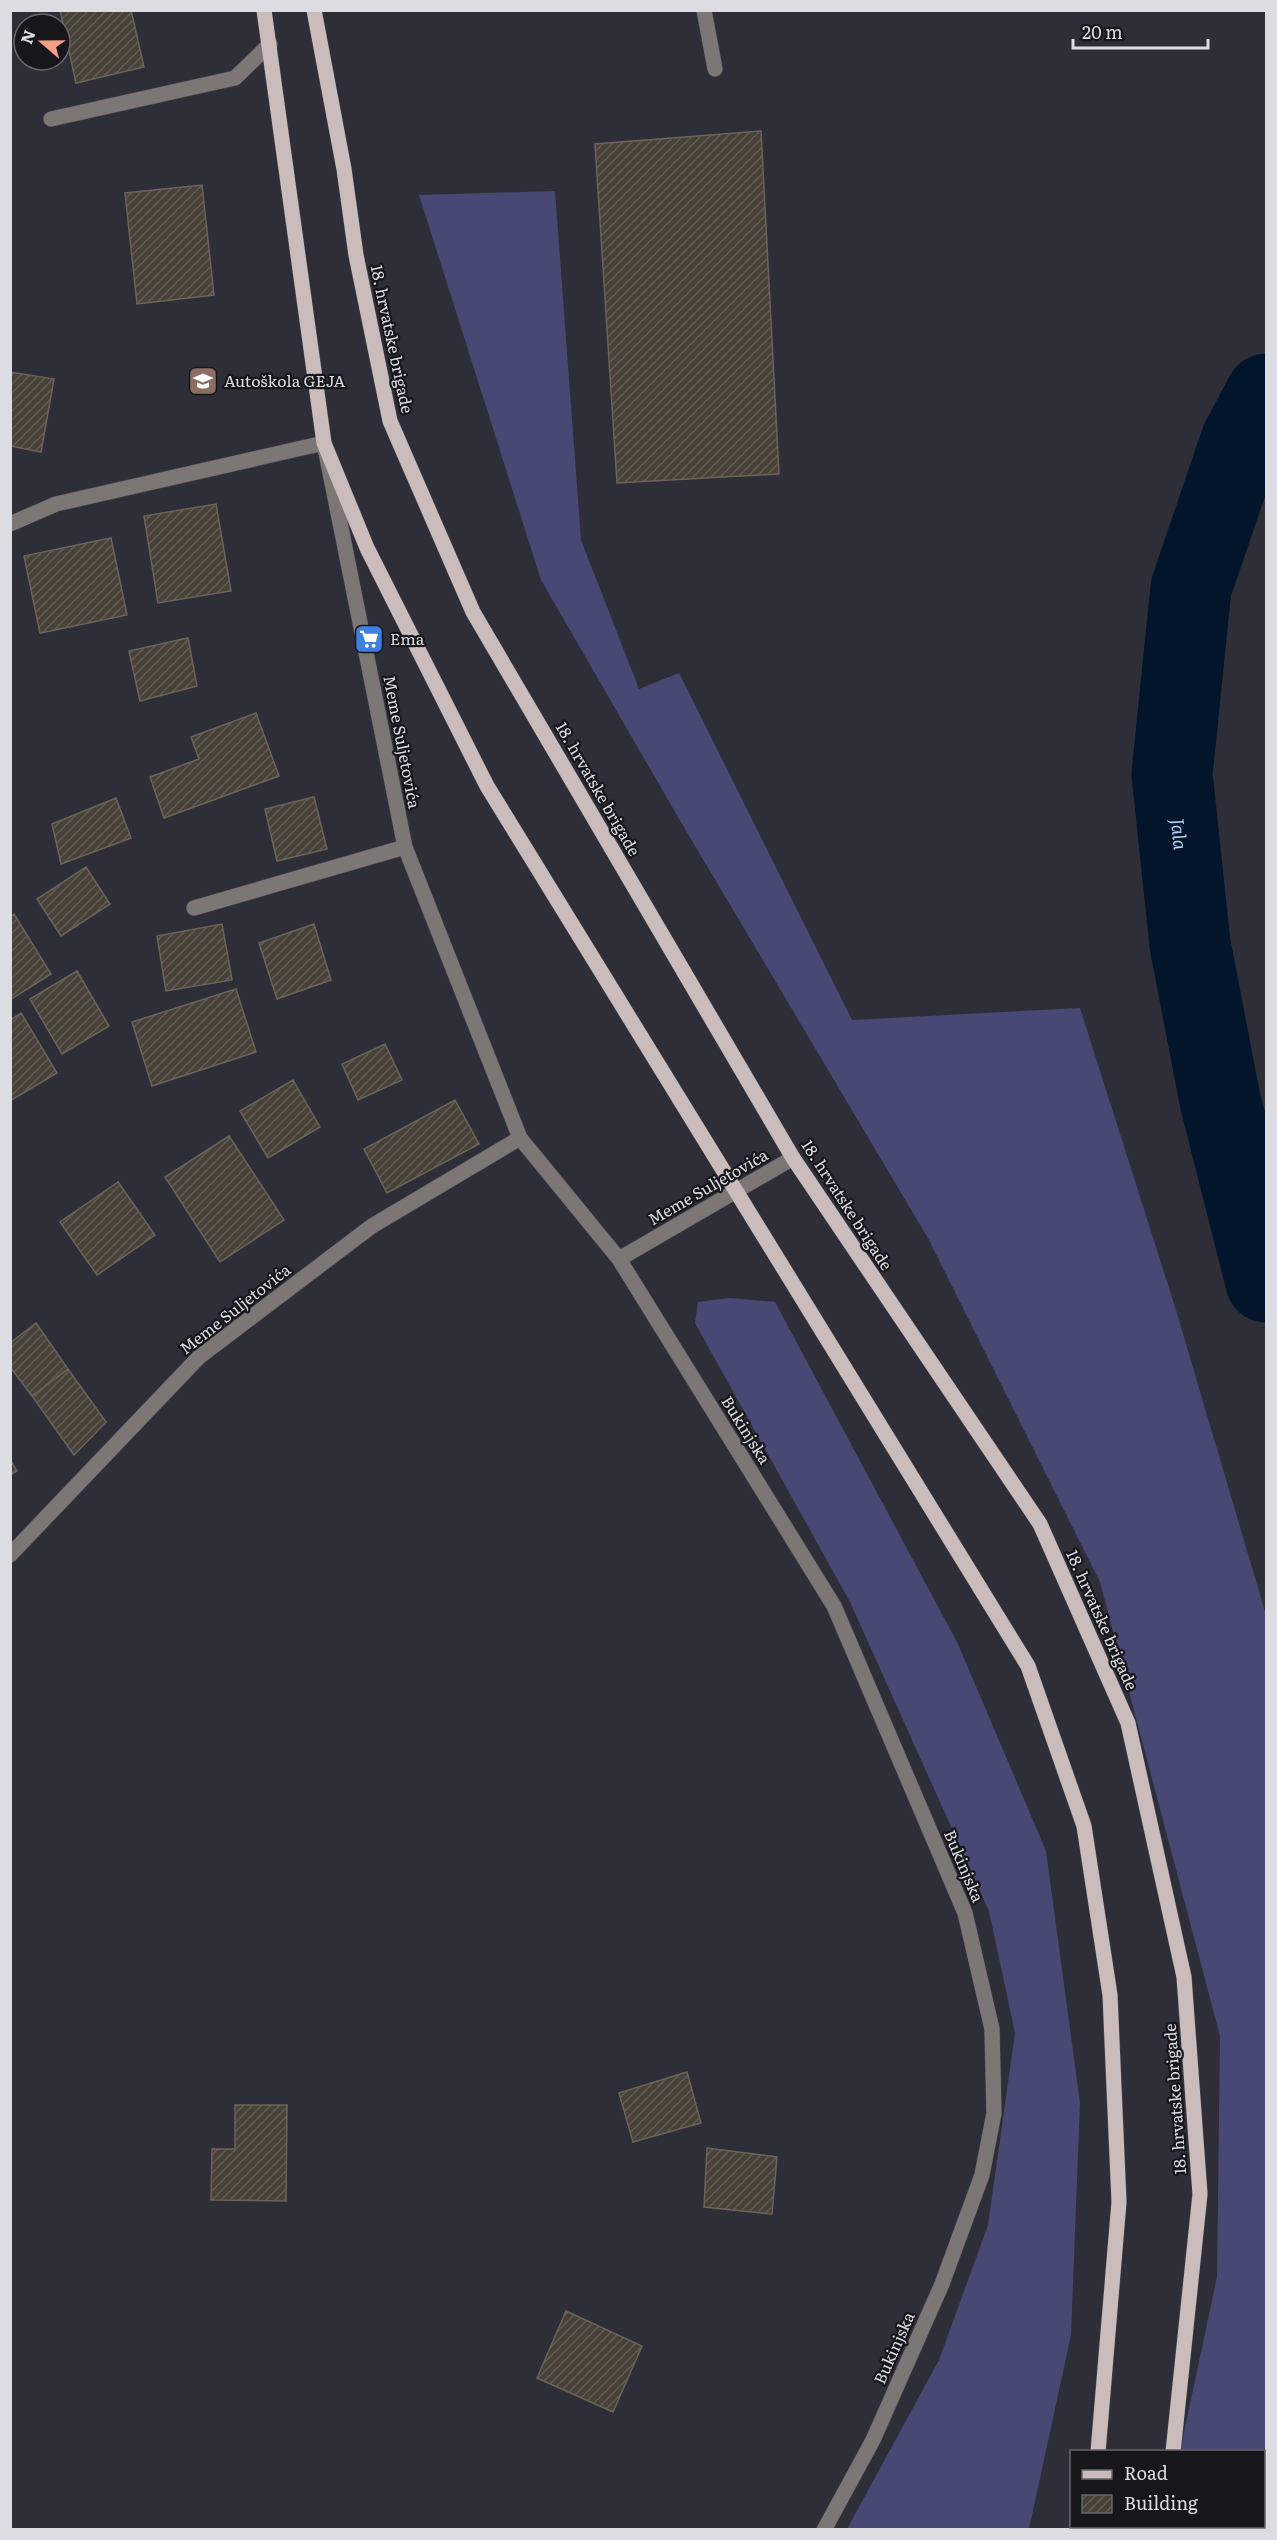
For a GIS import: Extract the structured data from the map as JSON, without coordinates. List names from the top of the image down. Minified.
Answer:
{"streets":{"main road":["18. hrvatske brigade"],"street":["Meme Suljetovića","Bukinjska"]},"crossings":[["18. hrvatske brigade","Meme Suljetovića"],["Meme Suljetovića","Bukinjska"]],"water":["Jala"],"places":{"school or university":["Autoškola GEJA"],"supermarket":["Ema"]},"legend":["Road","Building"],"scale_bar":"20 m","north":"left"}
